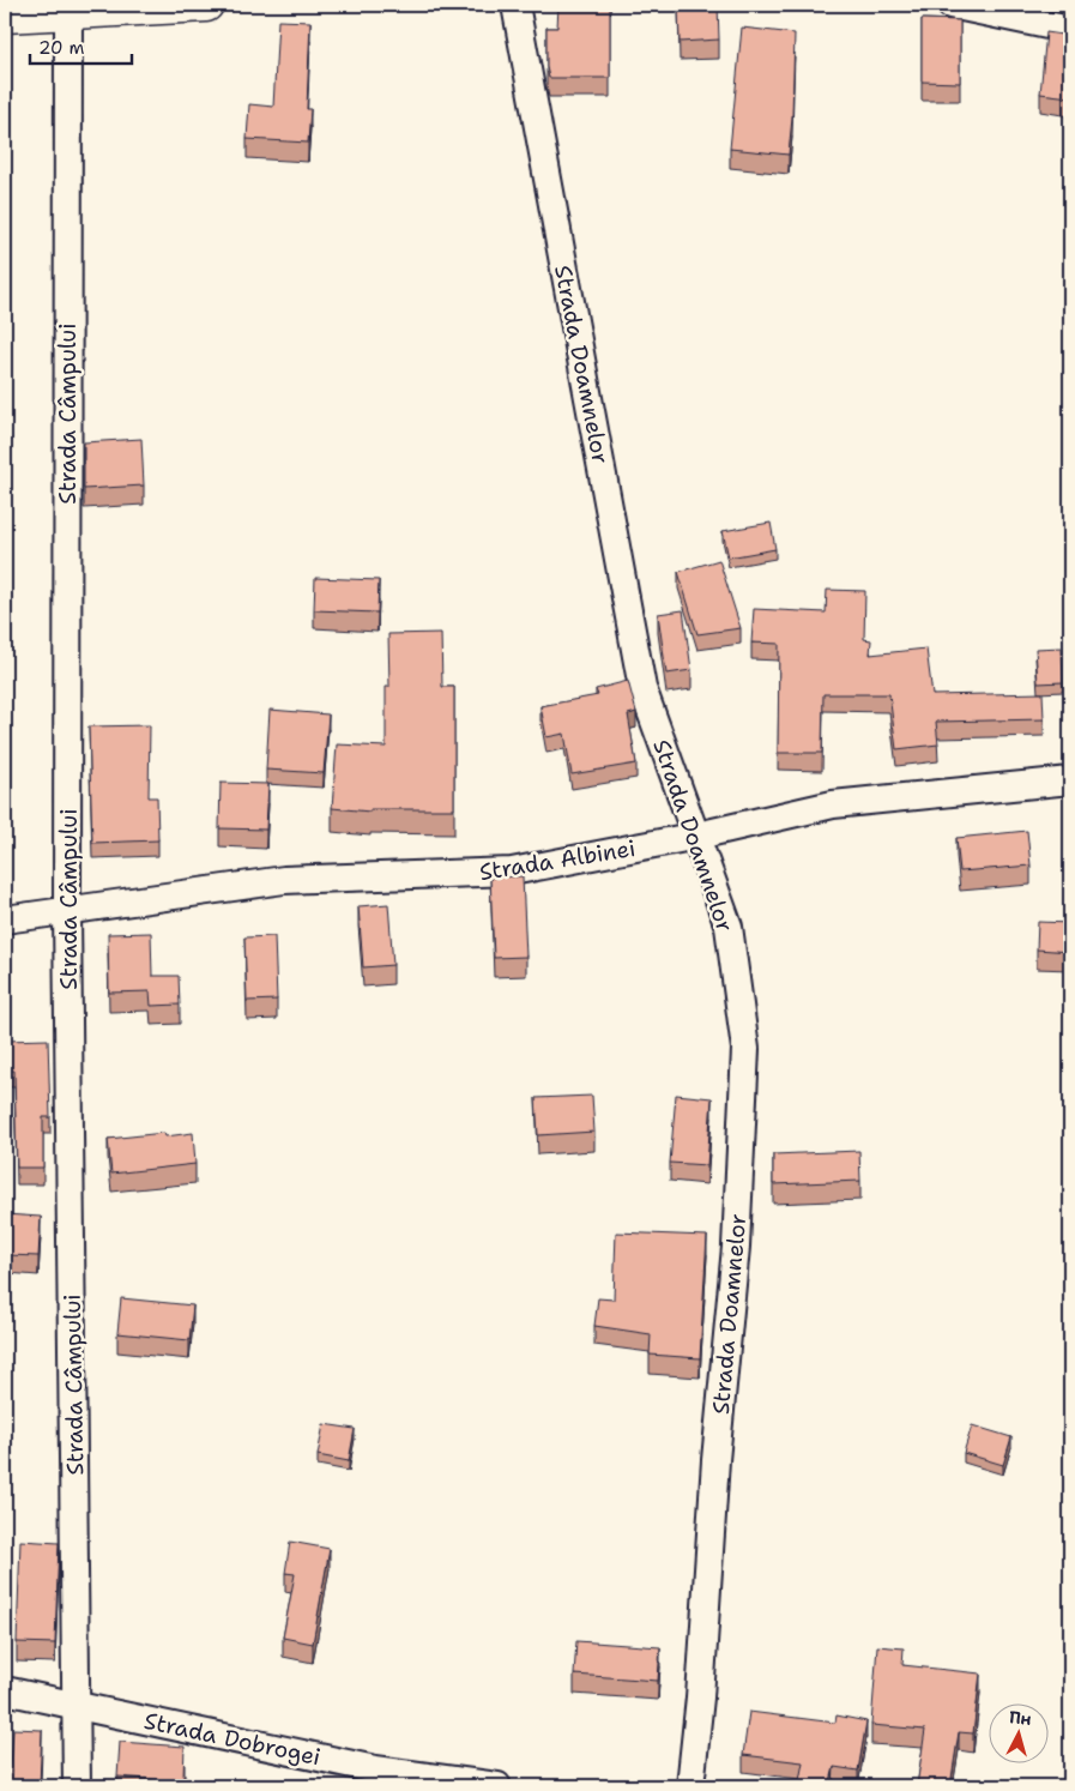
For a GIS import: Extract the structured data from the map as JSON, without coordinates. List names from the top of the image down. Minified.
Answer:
{"streets":{"street":["Strada Doamnelor","Strada Câmpului","Strada Albinei","Strada Dobrogei"]},"crossings":[["Strada Doamnelor","Strada Albinei"],["Strada Câmpului","Strada Albinei"],["Strada Câmpului","Strada Dobrogei"]],"scale_bar":"20 m","north":"top"}
